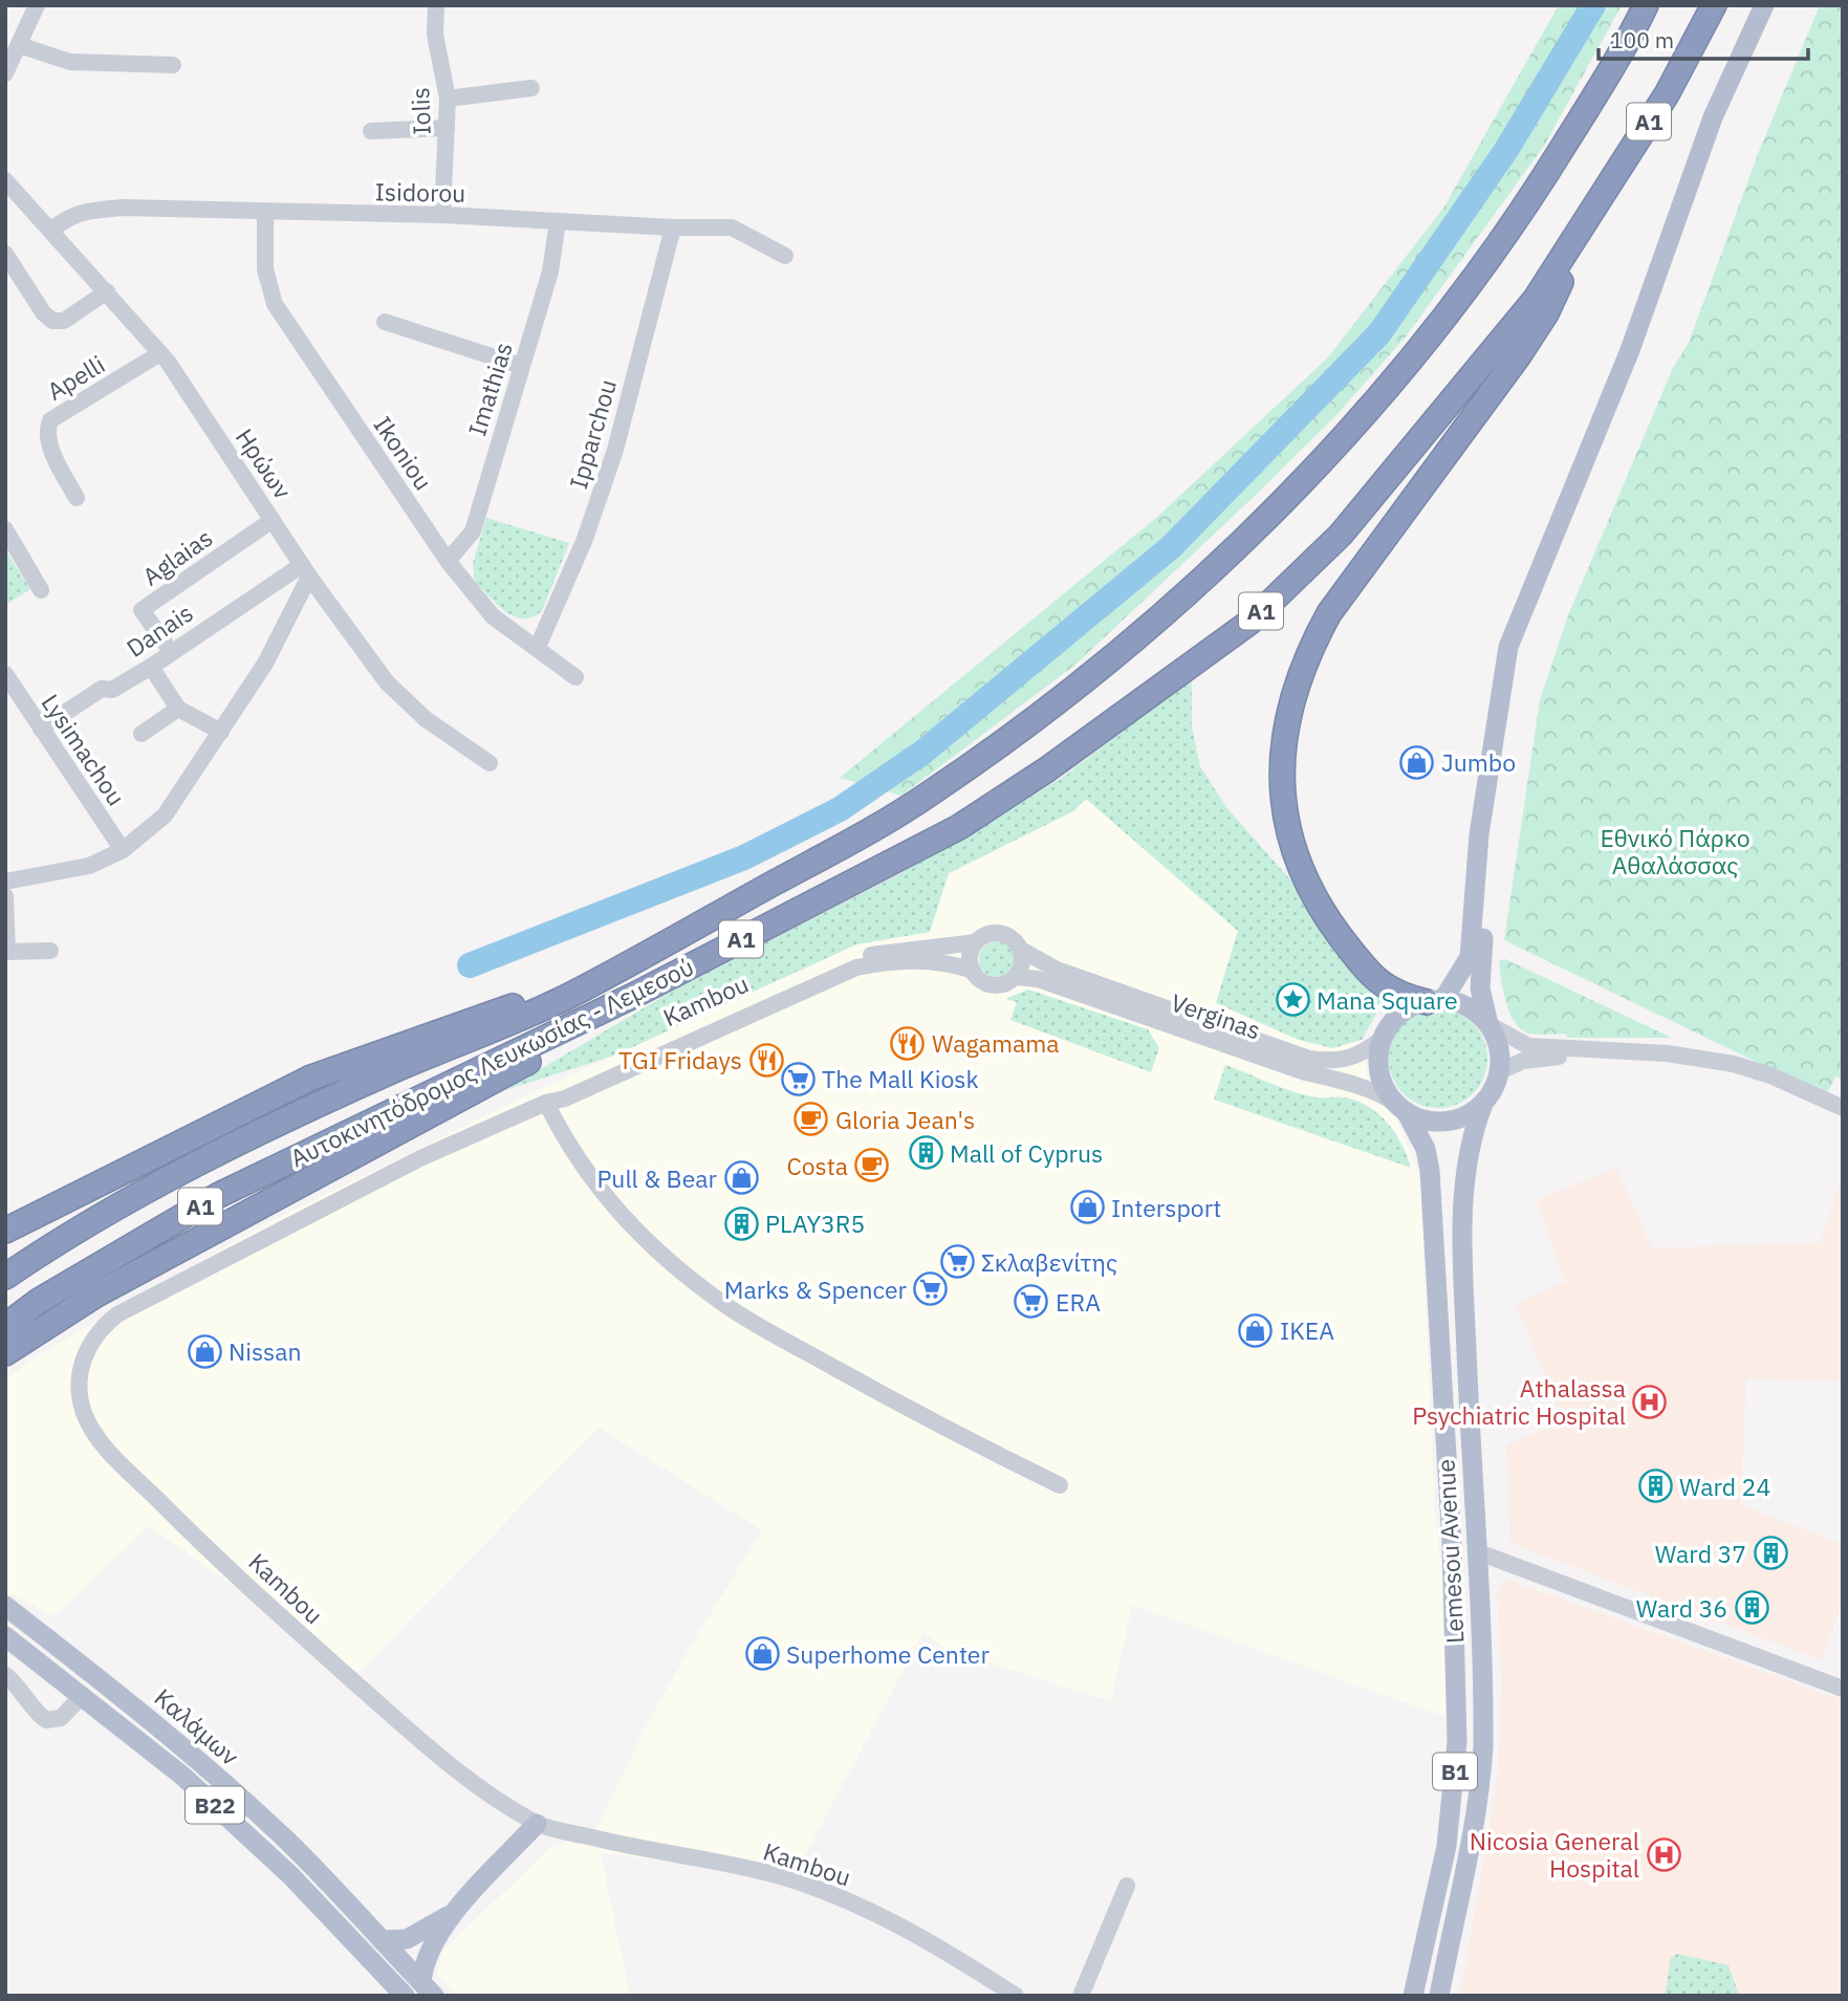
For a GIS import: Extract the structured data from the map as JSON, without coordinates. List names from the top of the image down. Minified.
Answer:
{"streets":{"highway":["A1","Αυτοκινητόδρομος Λευκωσίας - Λεμεσού"],"main road":["Lemesou Avenue","Καλάμων","B1","B22"],"street":["Iolis","Isidorou","Apelli","Imathias","Ipparchou","Ikoniou","Ηρώων","Aglaias","Danais","Lysimachou","Kambou","Verginas"]},"crossings":[["Iolis","Isidorou"],["Isidorou","Imathias"],["Isidorou","Ipparchou"],["Isidorou","Ikoniou"],["Isidorou","Ηρώων"],["Apelli","Ηρώων"],["Imathias","Ikoniou"],["Ipparchou","Ikoniou"],["Ηρώων","Aglaias"],["Ηρώων","Danais"],["Danais","Lysimachou"],["Kambou","Verginas"],["Verginas","Lemesou Avenue"],["Verginas","B1"],["Lemesou Avenue","B1"]],"parks":["Εθνικό Πάρκο Αθαλάσσας"],"places":{"shop":["Jumbo","Pull & Bear","Intersport","IKEA","Nissan","Superhome Center"],"place":["Mana Square"],"restaurant":["Wagamama","TGI Fridays"],"supermarket":["The Mall Kiosk","Σκλαβενίτης","Marks & Spencer","ERA"],"cafe":["Gloria Jean's","Costa"],"building":["Mall of Cyprus","PLAY3R5","Ward 24","Ward 37","Ward 36"],"hospital":["Athalassa Psychiatric Hospital","Nicosia General Hospital"]},"scale_bar":"100 m"}
